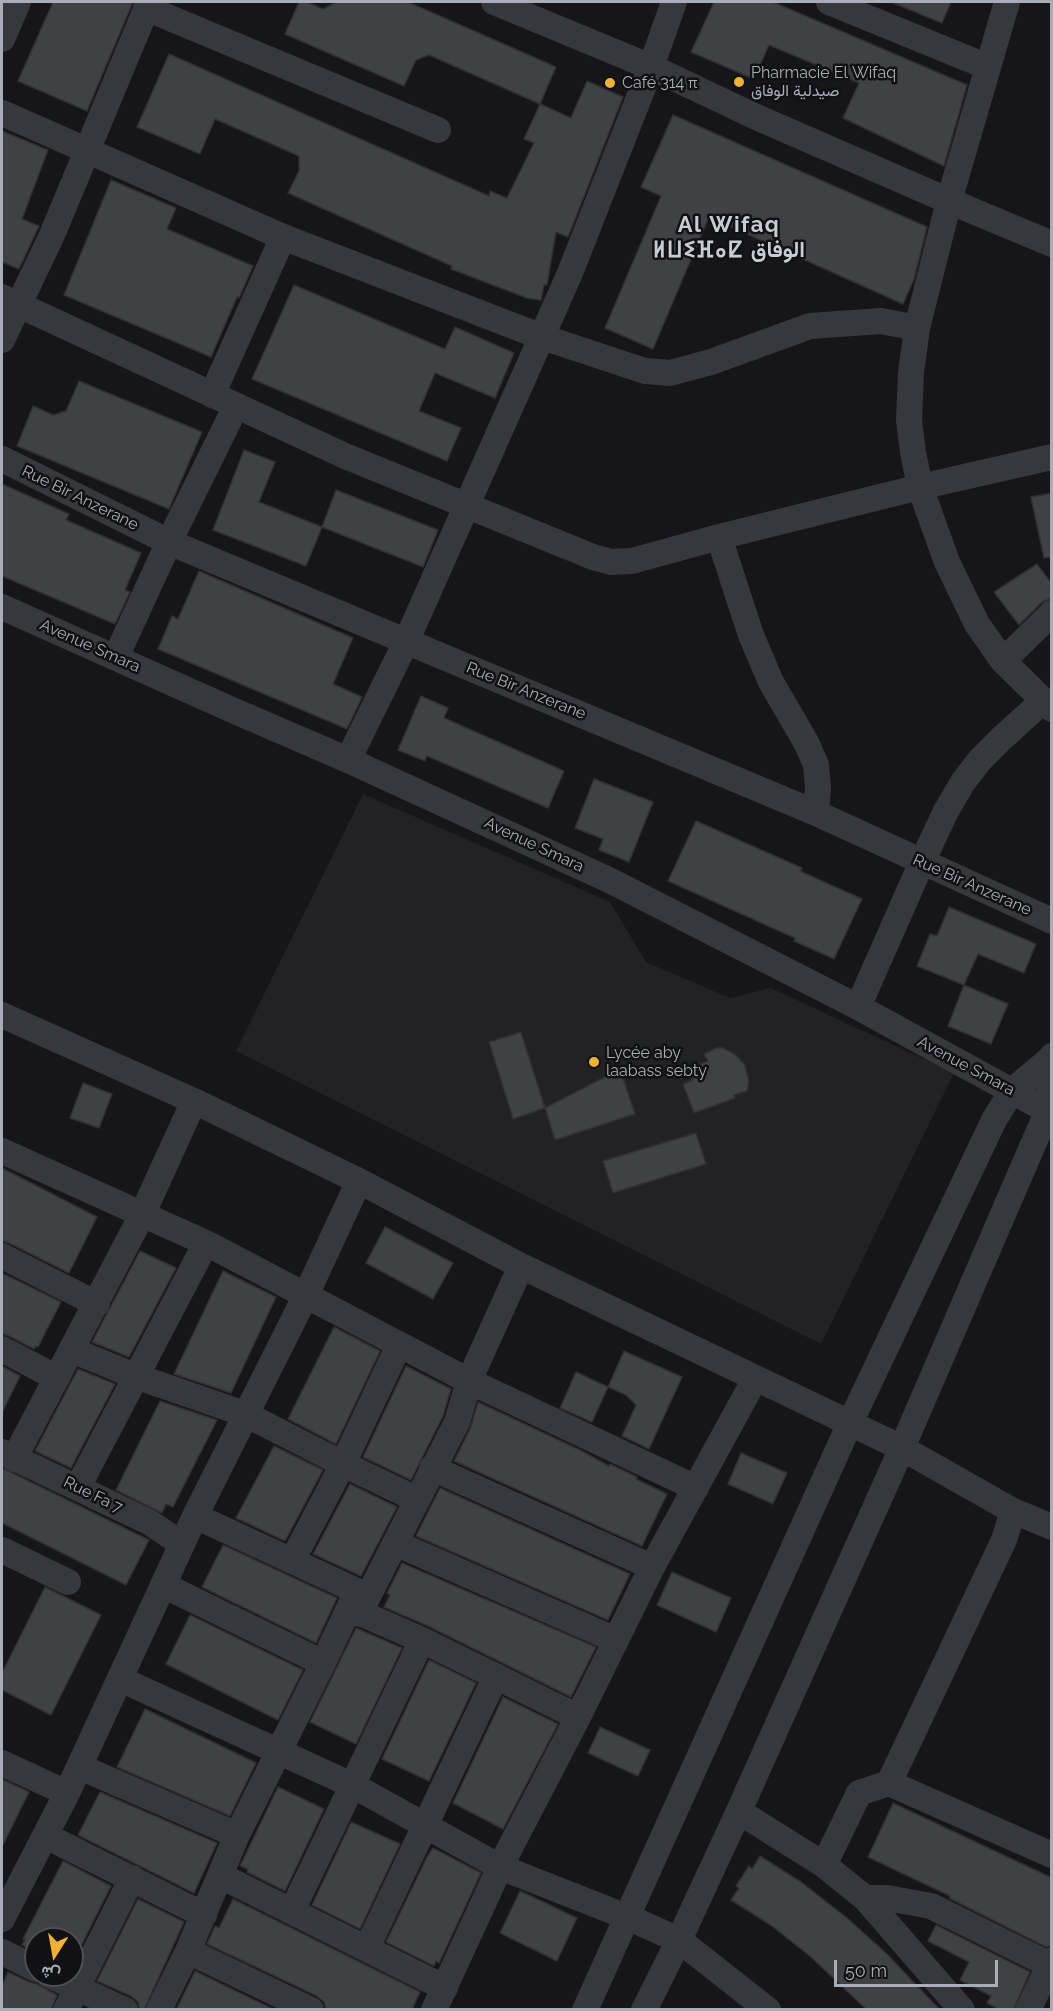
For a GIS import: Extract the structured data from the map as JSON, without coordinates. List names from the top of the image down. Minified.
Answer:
{"streets":{"street":["Rue Bir Anzerane","Avenue Smara","Rue Fa 7"]},"districts":["Al Wifaq ⵍⵡⵉⴼⴰⵇ الوفاق"],"places":["Pharmacie El Wifaq صيدلية الوفاق","Café 314 π","Lycée aby laabass sebty"],"scale_bar":"50 m","north":"bottom"}
